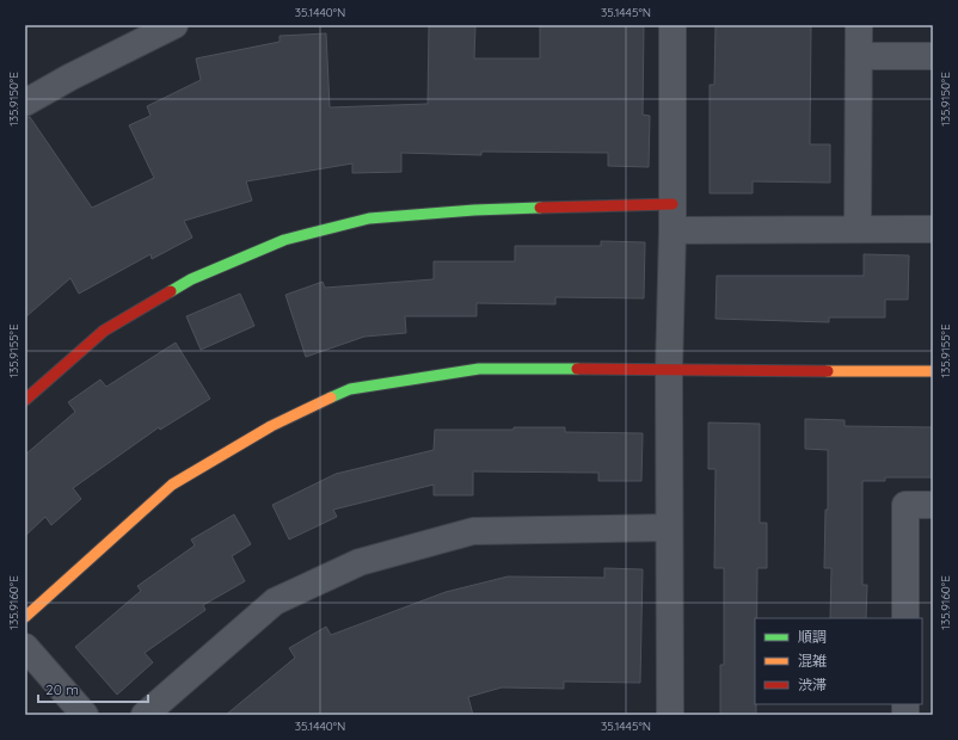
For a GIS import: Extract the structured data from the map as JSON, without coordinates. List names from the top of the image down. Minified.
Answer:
{"legend":["順調","混雑","渋滞"],"scale_bar":"20 m","coordinates":["35.1440°N","35.1445°N","135.9150°E","135.9155°E","135.9160°E"]}
